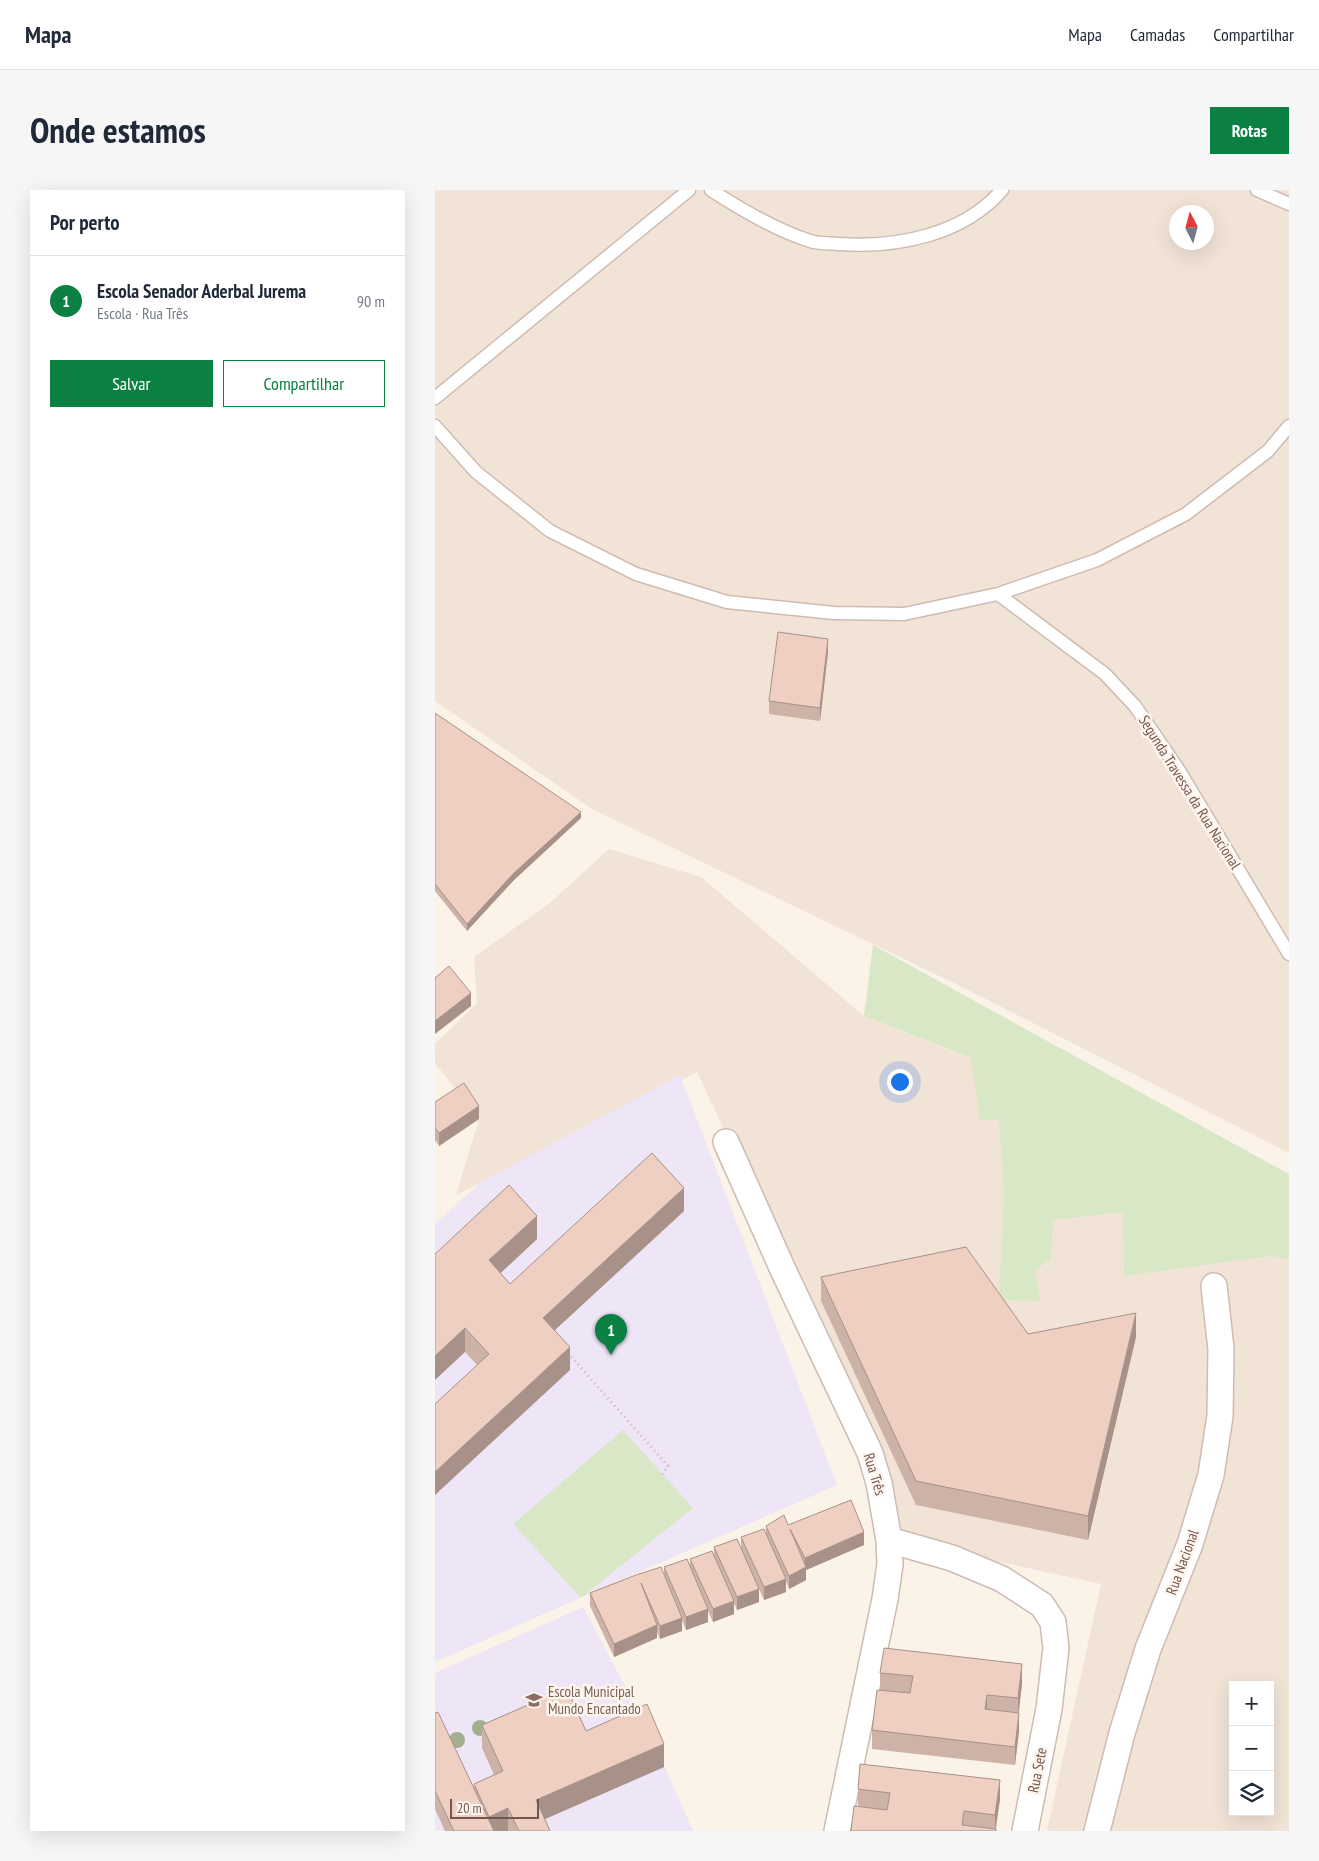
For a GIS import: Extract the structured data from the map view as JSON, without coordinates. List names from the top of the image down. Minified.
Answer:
{"streets":{"street":["Rua Três","Rua Nacional","Rua Sete"],"lane":["Segunda Travessa da Rua Nacional"]},"crossings":[["Rua Três","Rua Sete"]],"places":{"school or university":["Escola Municipal Mundo Encantado"]},"scale_bar":"20 m","north":"top","page":{"header":"Mapa","nav":["Mapa","Camadas","Compartilhar"],"title":"Onde estamos","buttons":["Rotas",["Salvar","Compartilhar"]],"heading":"Por perto","list":[{"mark":"1","name":"Escola Senador Aderbal Jurema","note":"Escola · Rua Três","value":"90 m"}],"pins":"1","map_buttons":["+","−"],"scale":"20 m"}}
